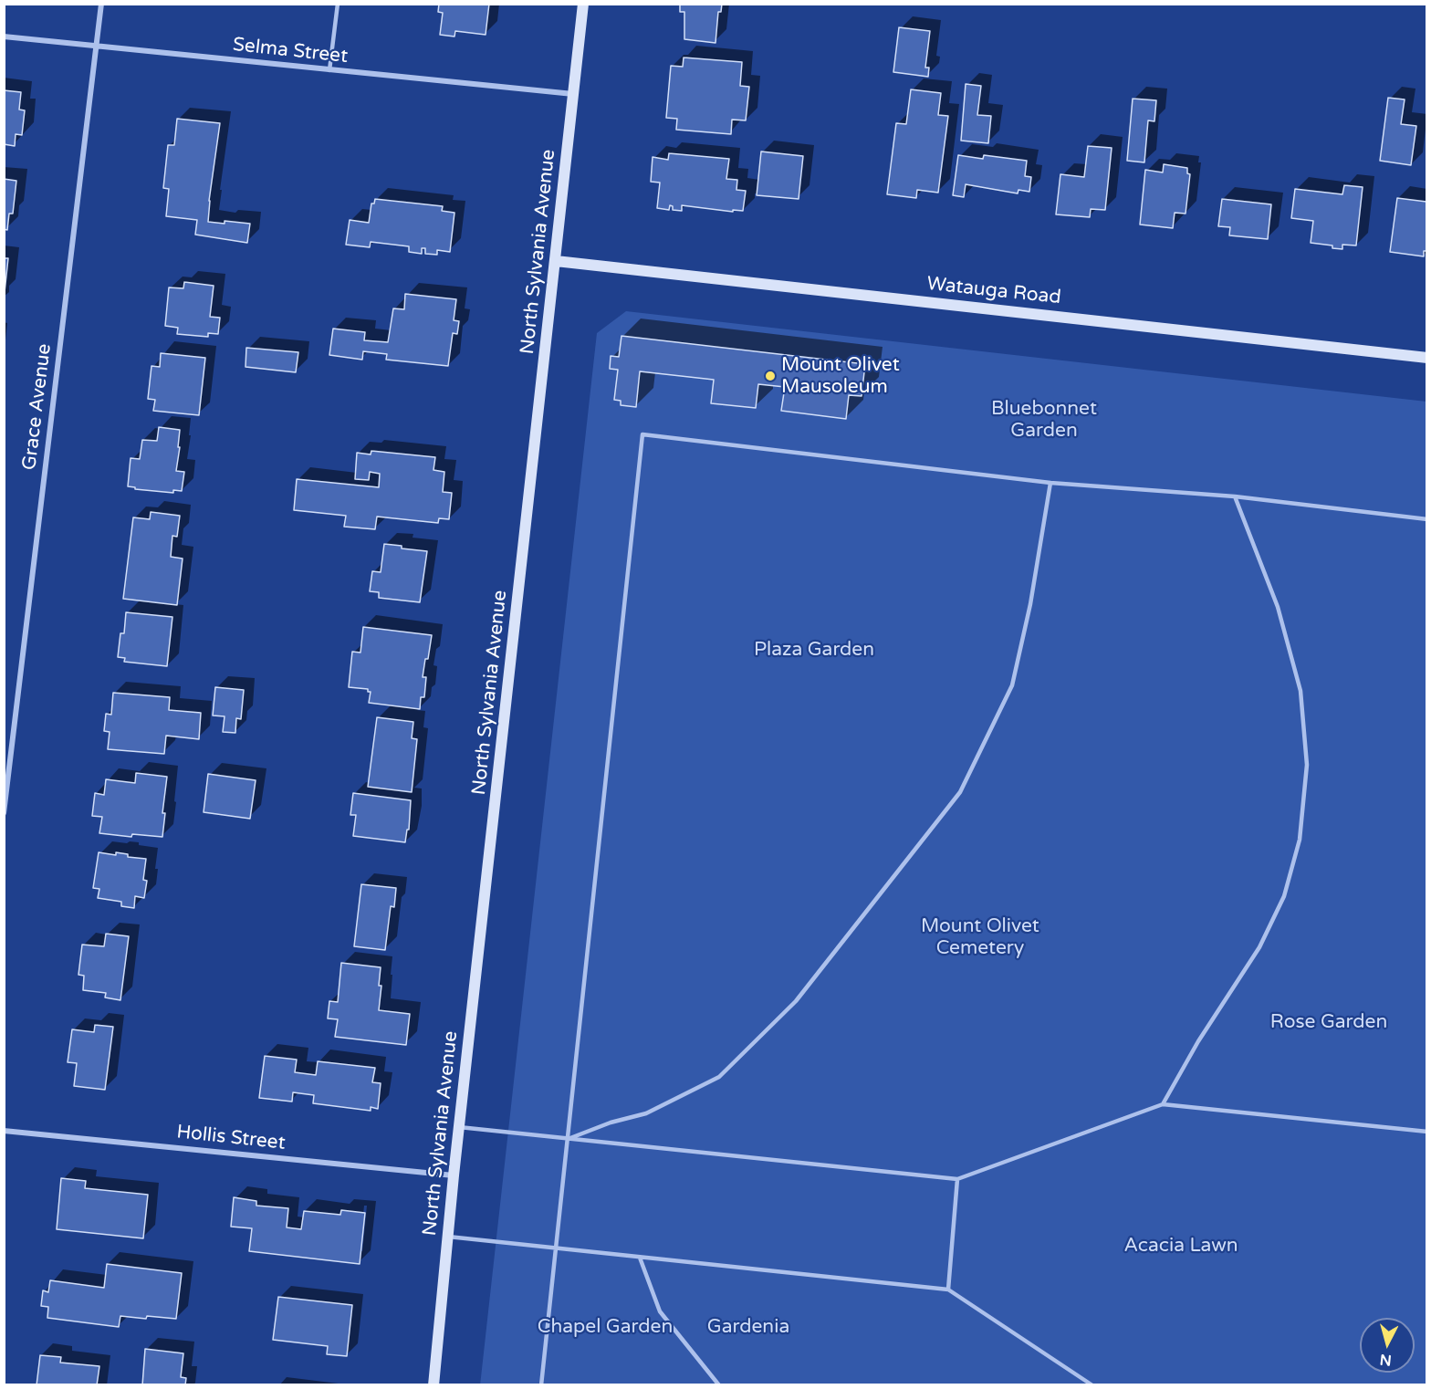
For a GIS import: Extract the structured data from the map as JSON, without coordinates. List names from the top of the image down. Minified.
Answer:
{"streets":{"main road":["North Sylvania Avenue","Watauga Road"],"street":["Selma Street","Grace Avenue","Hollis Street"]},"crossings":[["Selma Street","North Sylvania Avenue"],["Selma Street","Grace Avenue"],["North Sylvania Avenue","Watauga Road"],["North Sylvania Avenue","Hollis Street"]],"parks":["Bluebonnet Garden","Plaza Garden","Mount Olivet Cemetery","Rose Garden","Acacia Lawn","Chapel Garden","Gardenia"],"places":["Mount Olivet Mausoleum"],"north":"bottom"}
